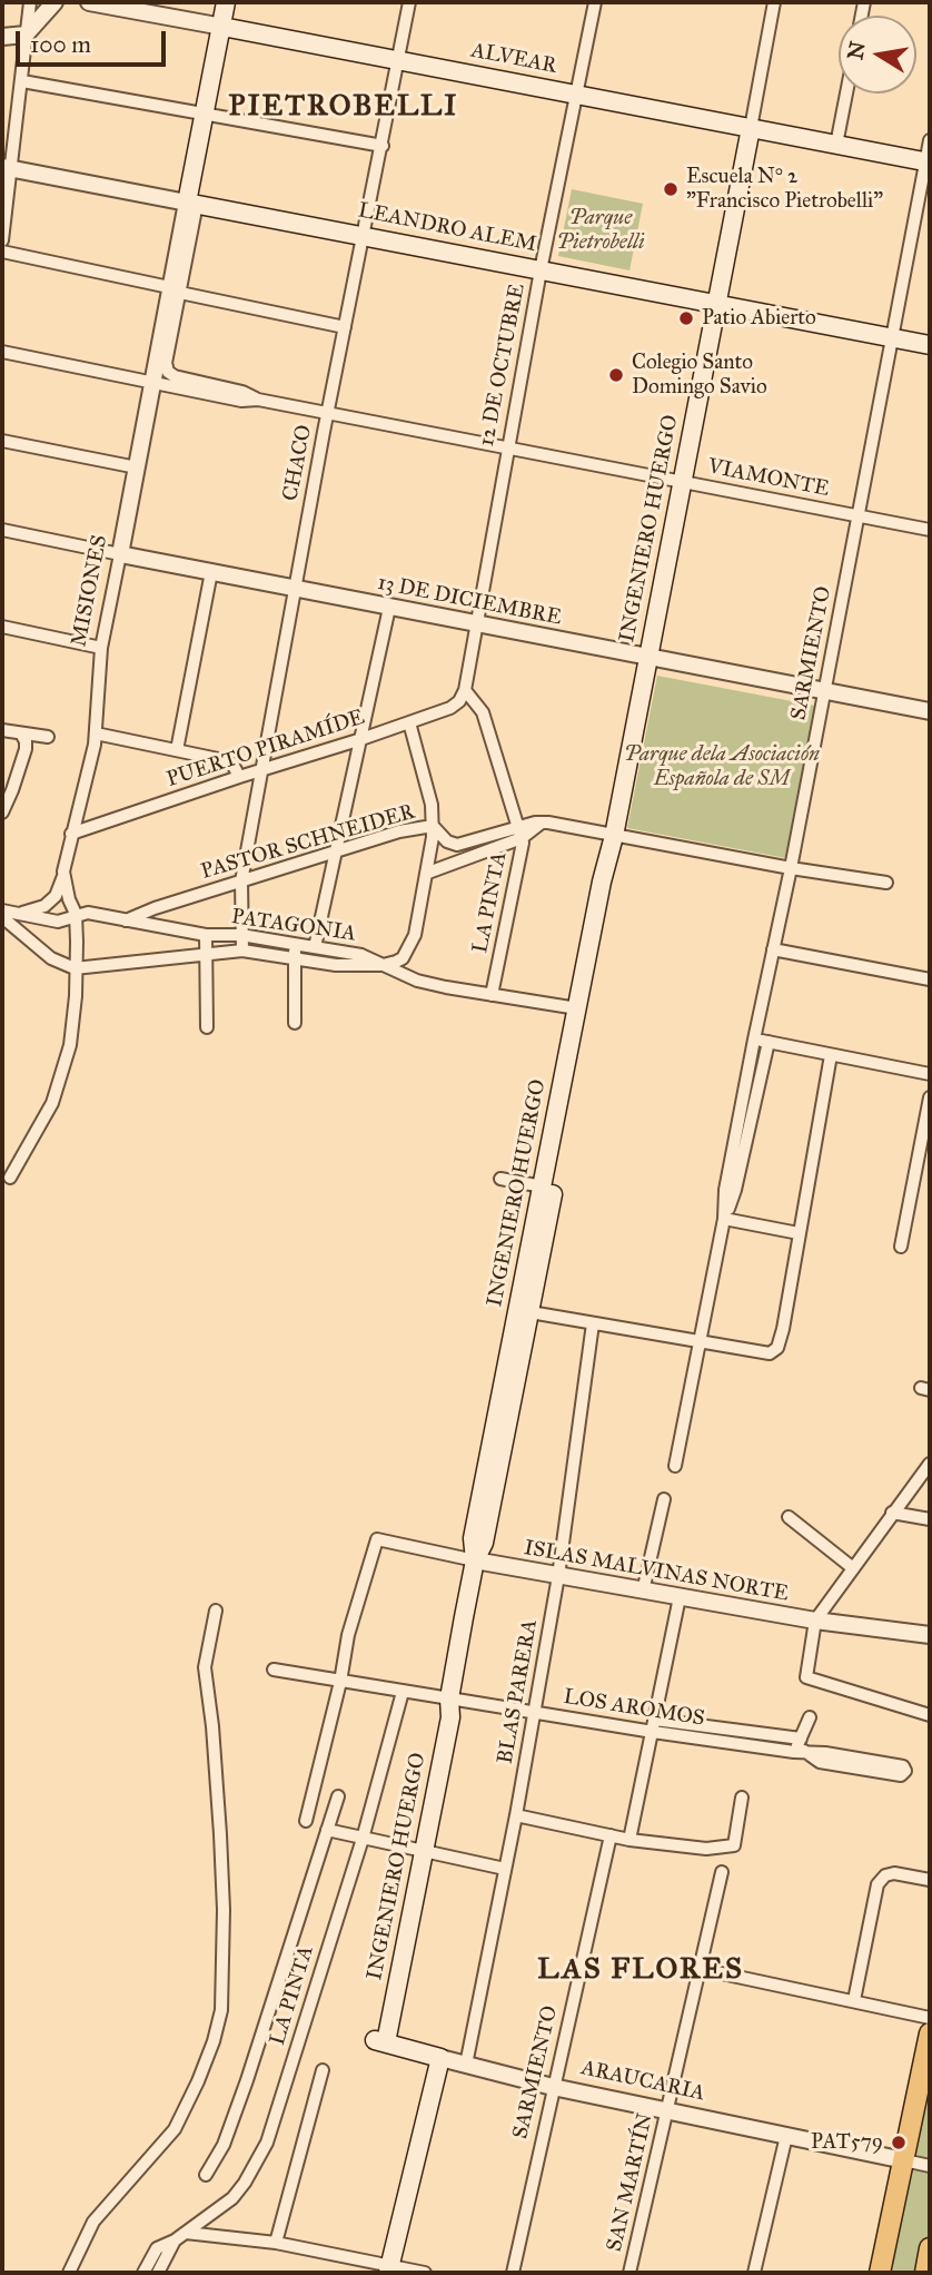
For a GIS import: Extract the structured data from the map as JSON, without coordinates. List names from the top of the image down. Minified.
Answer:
{"streets":{"main road":["ALVEAR","LEANDRO ALEM","INGENIERO HUERGO","MISIONES","ARAUCARIA"],"street":["12 DE OCTUBRE","CHACO","VIAMONTE","13 DE DICIEMBRE","SARMIENTO","PUERTO PIRAMÍDE","PASTOR SCHNEIDER","LA PINTA","PATAGONIA","ISLAS MALVINAS NORTE","BLAS PARERA","LOS AROMOS","SAN MARTÍN"]},"crossings":[["ALVEAR","12 DE OCTUBRE"],["ALVEAR","CHACO"],["ALVEAR","INGENIERO HUERGO"],["ALVEAR","MISIONES"],["ALVEAR","SARMIENTO"],["LEANDRO ALEM","12 DE OCTUBRE"],["LEANDRO ALEM","CHACO"],["LEANDRO ALEM","INGENIERO HUERGO"],["LEANDRO ALEM","MISIONES"],["LEANDRO ALEM","SARMIENTO"],["12 DE OCTUBRE","VIAMONTE"],["12 DE OCTUBRE","13 DE DICIEMBRE"],["12 DE OCTUBRE","PUERTO PIRAMÍDE"],["12 DE OCTUBRE","LA PINTA"],["CHACO","VIAMONTE"],["CHACO","13 DE DICIEMBRE"],["CHACO","PUERTO PIRAMÍDE"],["CHACO","PASTOR SCHNEIDER"],["CHACO","PATAGONIA"],["VIAMONTE","INGENIERO HUERGO"],["VIAMONTE","SARMIENTO"],["INGENIERO HUERGO","13 DE DICIEMBRE"],["INGENIERO HUERGO","PASTOR SCHNEIDER"],["INGENIERO HUERGO","PATAGONIA"],["INGENIERO HUERGO","ISLAS MALVINAS NORTE"],["INGENIERO HUERGO","LOS AROMOS"],["INGENIERO HUERGO","ARAUCARIA"],["MISIONES","13 DE DICIEMBRE"],["MISIONES","PUERTO PIRAMÍDE"],["MISIONES","PATAGONIA"],["13 DE DICIEMBRE","SARMIENTO"],["SARMIENTO","PASTOR SCHNEIDER"],["SARMIENTO","ARAUCARIA"],["PUERTO PIRAMÍDE","LA PINTA"],["PASTOR SCHNEIDER","LA PINTA"],["PASTOR SCHNEIDER","PATAGONIA"],["LA PINTA","PATAGONIA"],["LA PINTA","LOS AROMOS"],["ISLAS MALVINAS NORTE","BLAS PARERA"],["ISLAS MALVINAS NORTE","LOS AROMOS"],["BLAS PARERA","LOS AROMOS"],["BLAS PARERA","ARAUCARIA"],["ARAUCARIA","SAN MARTÍN"]],"districts":["PIETROBELLI","LAS FLORES"],"parks":["Parque Pietrobelli","Parque dela Asociación Española de SM"],"places":["Escuela N° 2 \"Francisco Pietrobelli\"","Patio Abierto","Colegio Santo Domingo Savio","PAT579"],"scale_bar":"100 m","north":"left"}
